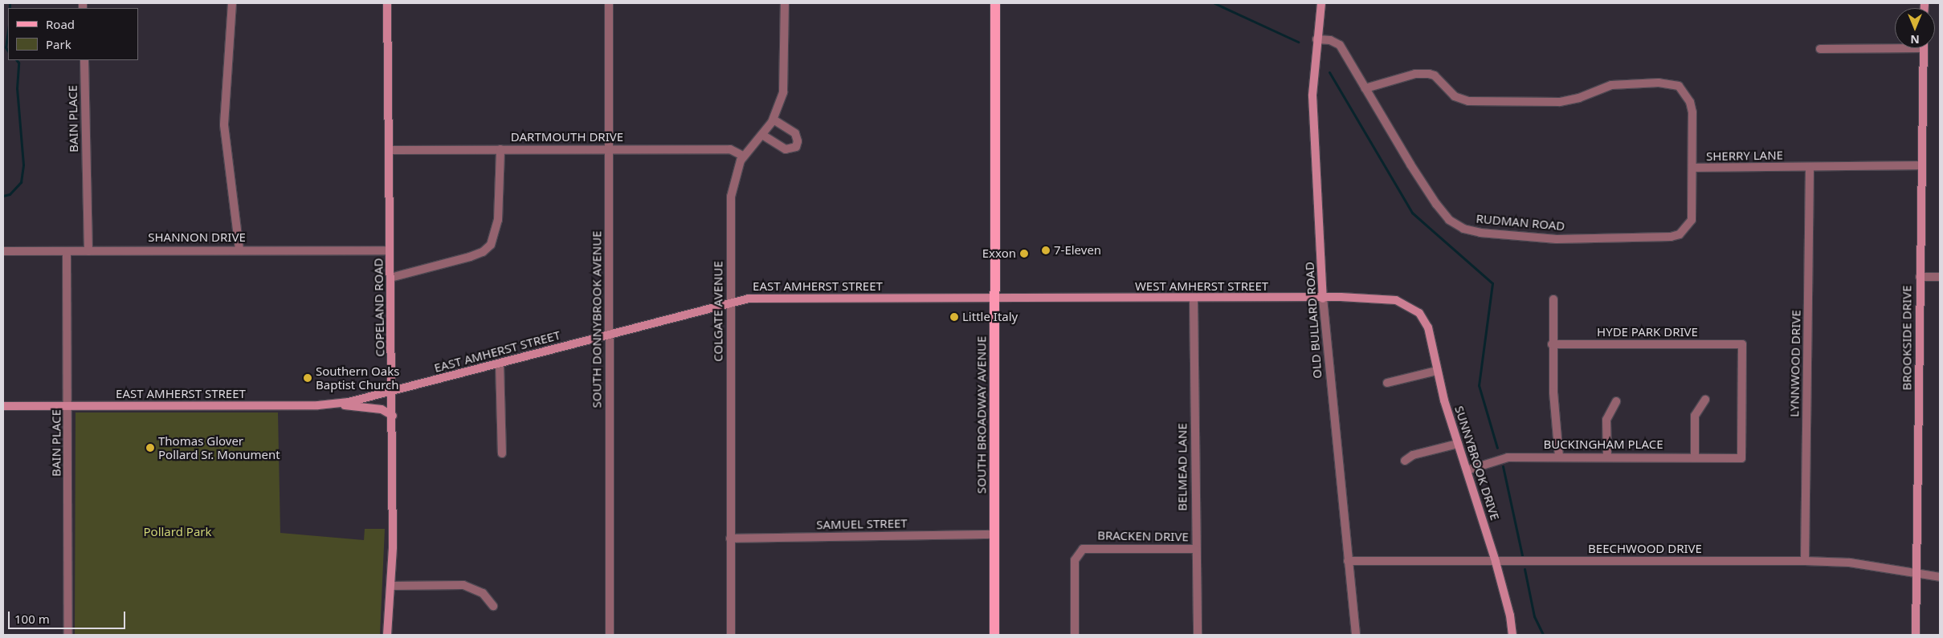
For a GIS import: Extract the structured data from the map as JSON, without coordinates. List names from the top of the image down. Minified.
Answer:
{"streets":{"main road":["SOUTH BROADWAY AVENUE"],"street":["BAIN PLACE","DARTMOUTH DRIVE","SHERRY LANE","RUDMAN ROAD","SHANNON DRIVE","EAST AMHERST STREET","WEST AMHERST STREET","COPELAND ROAD","COLGATE AVENUE","SOUTH DONNYBROOK AVENUE","OLD BULLARD ROAD","HYDE PARK DRIVE","BROOKSIDE DRIVE","LYNNWOOD DRIVE","BUCKINGHAM PLACE","SUNNYBROOK DRIVE","BELMEAD LANE","SAMUEL STREET","BRACKEN DRIVE","BEECHWOOD DRIVE"]},"crossings":[["BAIN PLACE","SHANNON DRIVE"],["BAIN PLACE","EAST AMHERST STREET"],["DARTMOUTH DRIVE","COPELAND ROAD"],["DARTMOUTH DRIVE","COLGATE AVENUE"],["DARTMOUTH DRIVE","SOUTH DONNYBROOK AVENUE"],["SHERRY LANE","RUDMAN ROAD"],["SHERRY LANE","BROOKSIDE DRIVE"],["SHERRY LANE","LYNNWOOD DRIVE"],["RUDMAN ROAD","OLD BULLARD ROAD"],["SHANNON DRIVE","COPELAND ROAD"],["EAST AMHERST STREET","WEST AMHERST STREET"],["EAST AMHERST STREET","COPELAND ROAD"],["EAST AMHERST STREET","COLGATE AVENUE"],["EAST AMHERST STREET","SOUTH DONNYBROOK AVENUE"],["EAST AMHERST STREET","SOUTH BROADWAY AVENUE"],["WEST AMHERST STREET","OLD BULLARD ROAD"],["WEST AMHERST STREET","SOUTH BROADWAY AVENUE"],["WEST AMHERST STREET","SUNNYBROOK DRIVE"],["WEST AMHERST STREET","BELMEAD LANE"],["COLGATE AVENUE","SAMUEL STREET"],["OLD BULLARD ROAD","BEECHWOOD DRIVE"],["HYDE PARK DRIVE","BUCKINGHAM PLACE"],["BROOKSIDE DRIVE","BEECHWOOD DRIVE"],["LYNNWOOD DRIVE","BEECHWOOD DRIVE"],["SOUTH BROADWAY AVENUE","SAMUEL STREET"],["BUCKINGHAM PLACE","SUNNYBROOK DRIVE"],["SUNNYBROOK DRIVE","BEECHWOOD DRIVE"],["BELMEAD LANE","BRACKEN DRIVE"]],"parks":["Pollard Park"],"places":["7-Eleven","Exxon","Little Italy","Southern Oaks Baptist Church","Thomas Glover Pollard Sr. Monument"],"legend":["Road","Park"],"scale_bar":"100 m","north":"bottom"}
